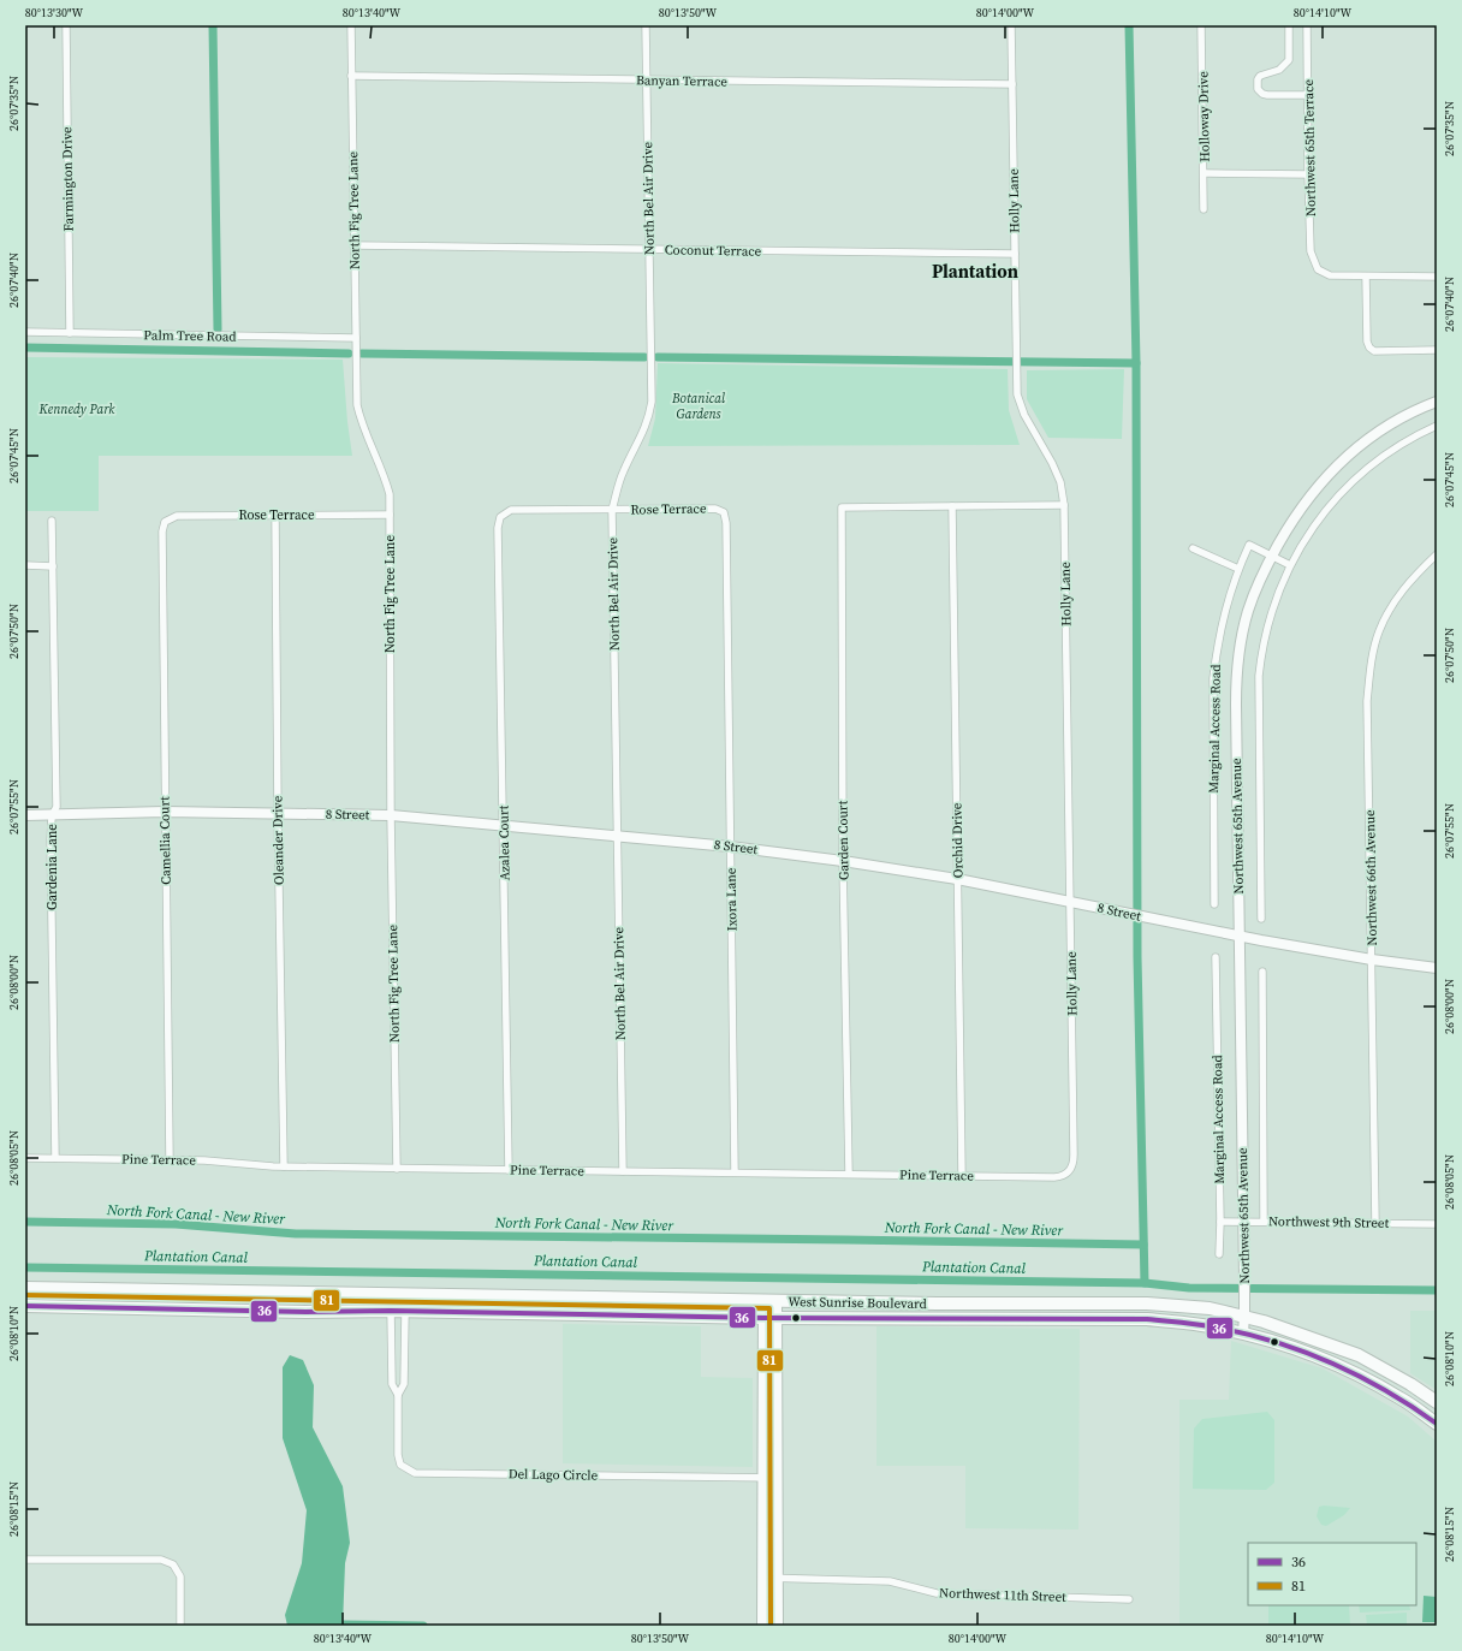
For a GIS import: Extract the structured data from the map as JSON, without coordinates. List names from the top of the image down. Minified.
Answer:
{"streets":{"highway":["West Sunrise Boulevard"],"street":["Banyan Terrace","Holloway Drive","Northwest 65th Terrace","Farmington Drive","North Bel Air Drive","Holly Lane","North Fig Tree Lane","Coconut Terrace","Palm Tree Road","Rose Terrace","Marginal Access Road","8 Street","Northwest 65th Avenue","Camellia Court","Oleander Drive","Garden Court","Orchid Drive","Azalea Court","Gardenia Lane","Northwest 66th Avenue","Ixora Lane","Pine Terrace","Northwest 9th Street","Del Lago Circle","Northwest 11th Street"]},"crossings":[["Banyan Terrace","North Bel Air Drive"],["Banyan Terrace","Holly Lane"],["Banyan Terrace","North Fig Tree Lane"],["Farmington Drive","Palm Tree Road"],["North Bel Air Drive","Coconut Terrace"],["North Bel Air Drive","Rose Terrace"],["North Bel Air Drive","8 Street"],["North Bel Air Drive","Pine Terrace"],["Holly Lane","Coconut Terrace"],["Holly Lane","8 Street"],["Holly Lane","Pine Terrace"],["North Fig Tree Lane","Coconut Terrace"],["North Fig Tree Lane","Palm Tree Road"],["North Fig Tree Lane","Rose Terrace"],["North Fig Tree Lane","8 Street"],["North Fig Tree Lane","Pine Terrace"],["Rose Terrace","Camellia Court"],["Rose Terrace","Oleander Drive"],["Rose Terrace","Azalea Court"],["Rose Terrace","Ixora Lane"],["Marginal Access Road","Northwest 65th Avenue"],["Marginal Access Road","Northwest 9th Street"],["8 Street","Northwest 65th Avenue"],["8 Street","Camellia Court"],["8 Street","Oleander Drive"],["8 Street","Garden Court"],["8 Street","Orchid Drive"],["8 Street","Azalea Court"],["8 Street","Gardenia Lane"],["8 Street","Northwest 66th Avenue"],["8 Street","Ixora Lane"],["Northwest 65th Avenue","Northwest 9th Street"],["Northwest 65th Avenue","West Sunrise Boulevard"],["Camellia Court","Pine Terrace"],["Oleander Drive","Pine Terrace"],["Garden Court","Orchid Drive"],["Garden Court","Pine Terrace"],["Orchid Drive","Pine Terrace"],["Azalea Court","Pine Terrace"],["Gardenia Lane","Pine Terrace"],["Northwest 66th Avenue","Northwest 9th Street"],["Ixora Lane","Pine Terrace"],["West Sunrise Boulevard","Del Lago Circle"]],"districts":["Plantation"],"water":["North Fork Canal - New River","Plantation Canal"],"parks":["Botanical Gardens","Kennedy Park"],"lines":["transit line 81","transit line 36"],"legend":["36","81"],"coordinates":["80°13'30\"W","80°13'40\"W","80°13'50\"W","80°14'00\"W","80°14'10\"W","26°07'35\"N","26°07'40\"N","26°07'45\"N","26°07'50\"N","26°07'55\"N","26°08'00\"N","26°08'05\"N","26°08'10\"N","26°08'15\"N"]}
